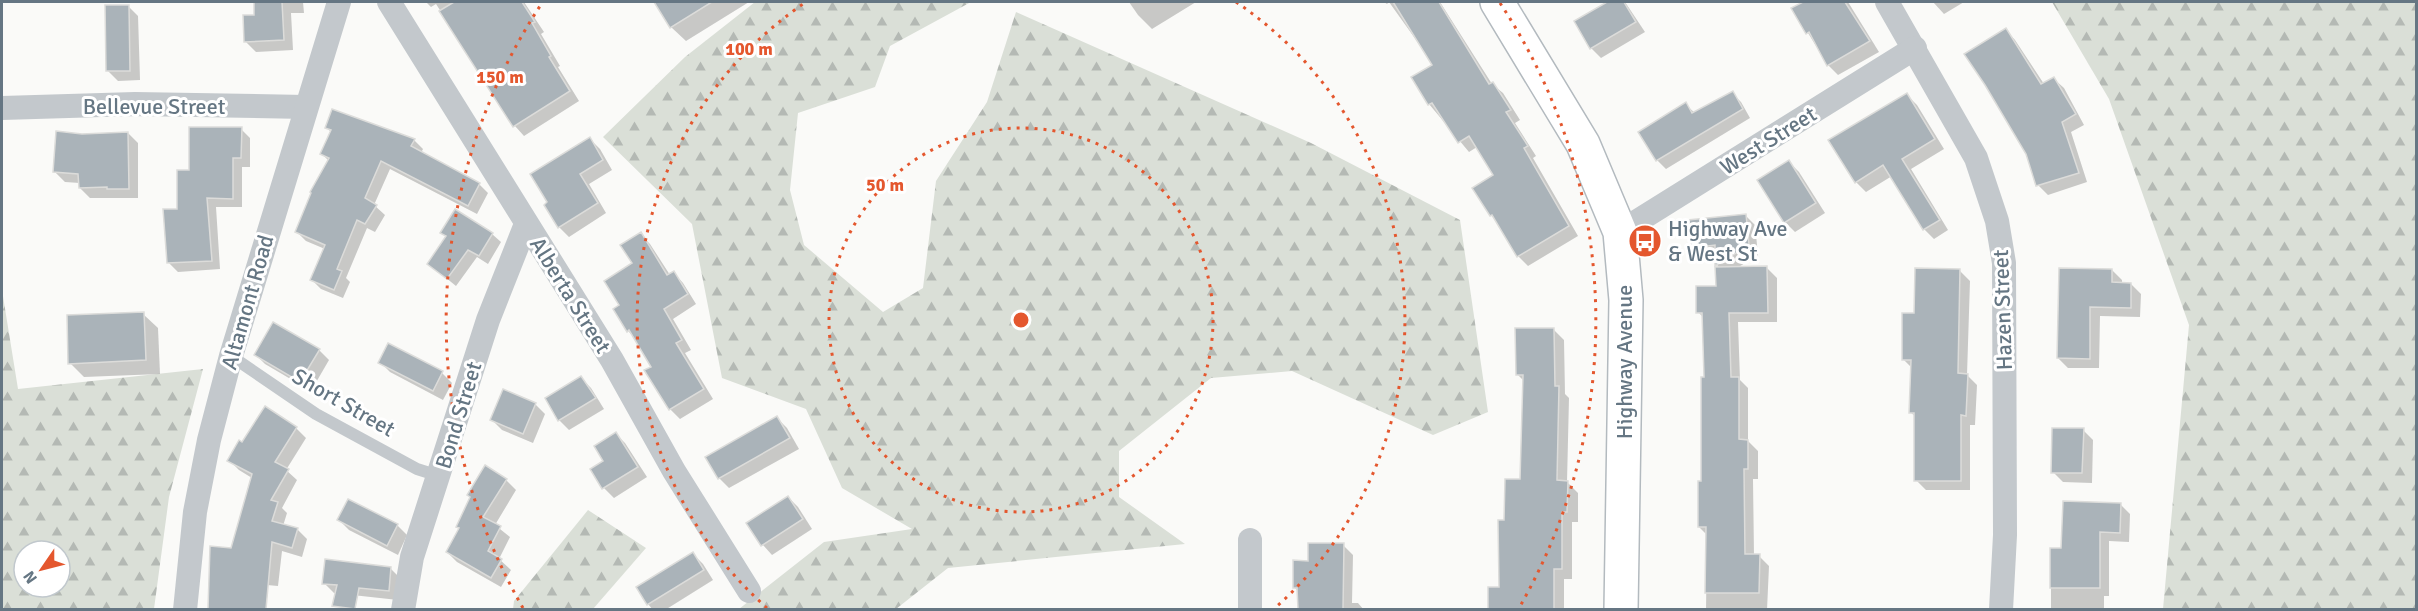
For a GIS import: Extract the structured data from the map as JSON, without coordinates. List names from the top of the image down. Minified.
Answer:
{"streets":{"main road":["Highway Avenue"],"street":["Bellevue Street","West Street","Alberta Street","Altamont Road","Hazen Street","Bond Street"],"lane":["Short Street"]},"crossings":[["Bellevue Street","Altamont Road"],["West Street","Hazen Street"],["West Street","Highway Avenue"],["Alberta Street","Bond Street"],["Altamont Road","Short Street"],["Short Street","Bond Street"]],"places":{"bus stop":["Highway Ave & West St"]},"north":"bottom left","rings":["100 m","150 m","50 m"]}
